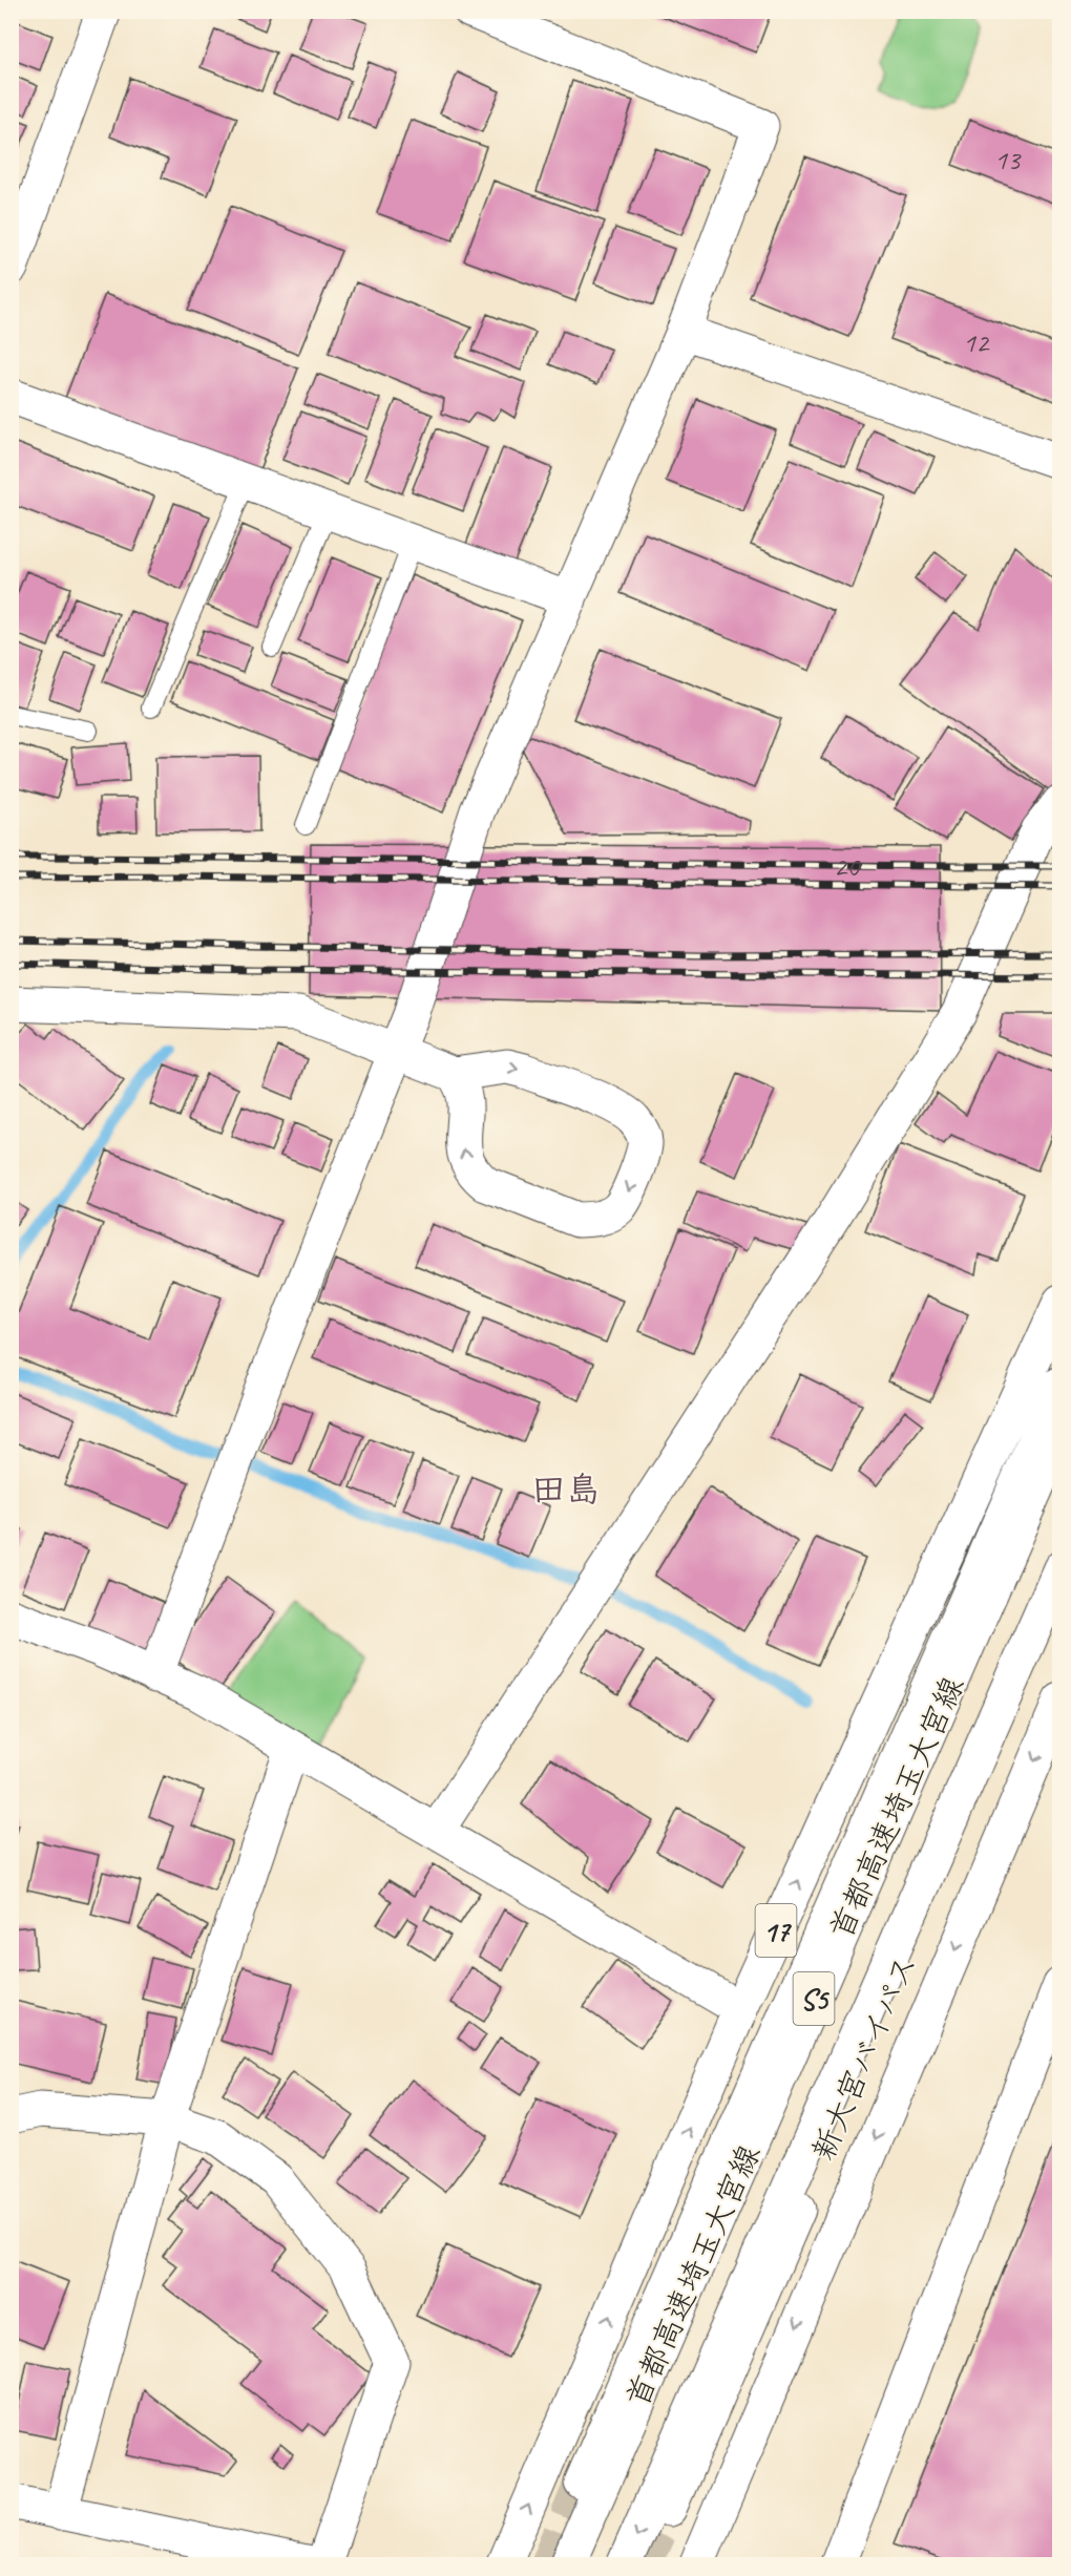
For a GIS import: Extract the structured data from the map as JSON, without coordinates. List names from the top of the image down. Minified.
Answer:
{"streets":{"main road":["首都高速埼玉大宮線","17","S5","新大宮バイパス"]},"districts":["田島"],"house_numbers":["13","12","20"]}
